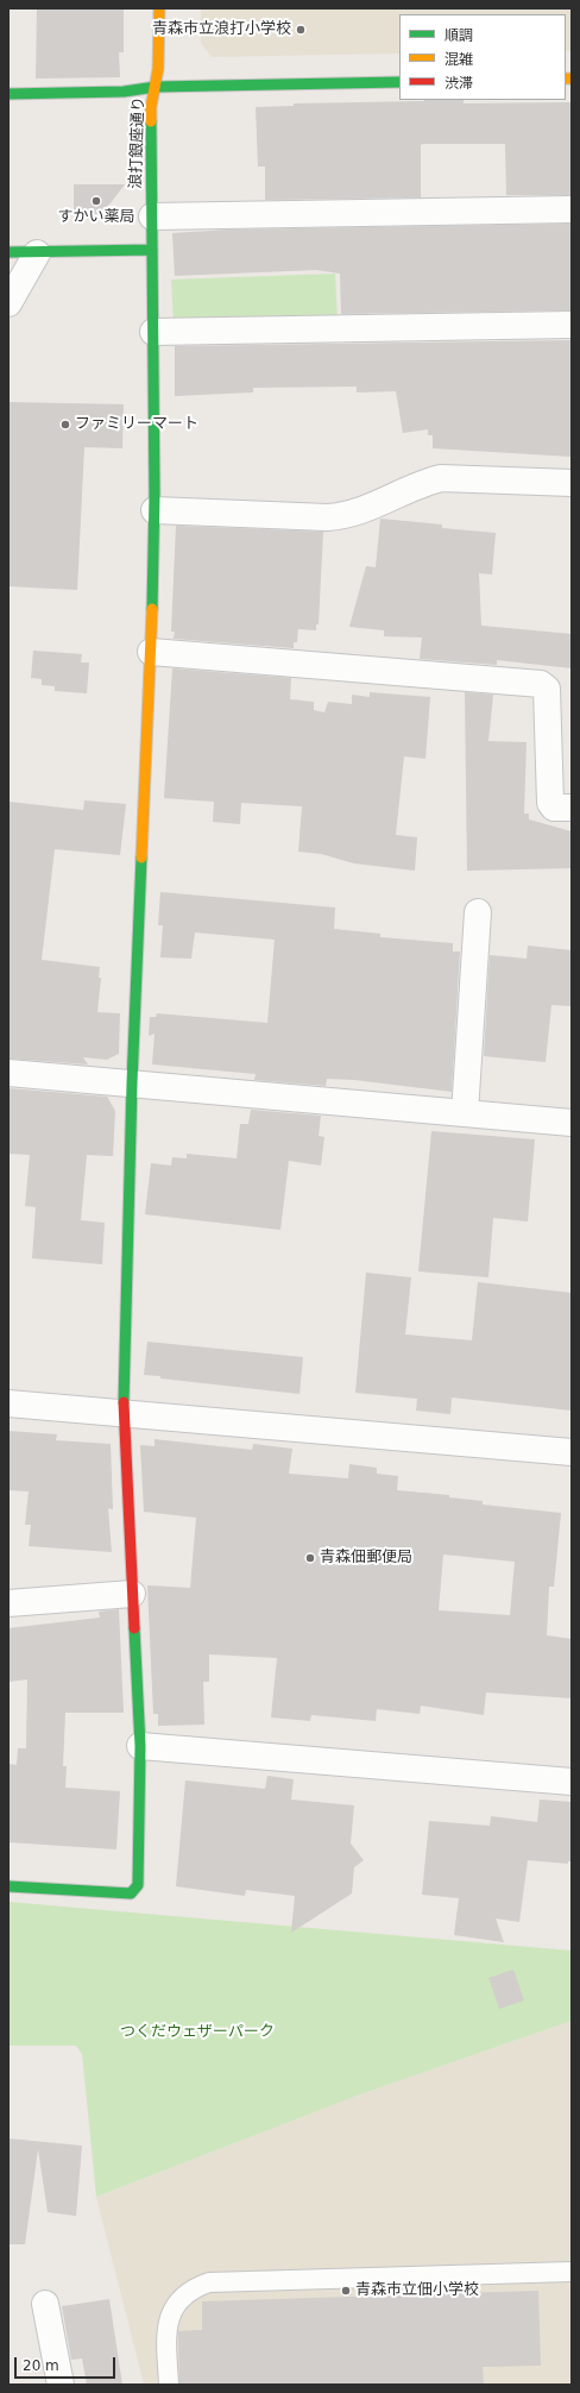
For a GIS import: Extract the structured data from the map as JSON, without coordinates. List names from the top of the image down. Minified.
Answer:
{"streets":{"street":["浪打銀座通り"]},"parks":["つくだウェザーパーク"],"places":["青森市立浪打小学校","すかい薬局","ファミリーマート","青森佃郵便局","青森市立佃小学校"],"legend":["順調","混雑","渋滞"],"scale_bar":"20 m"}
